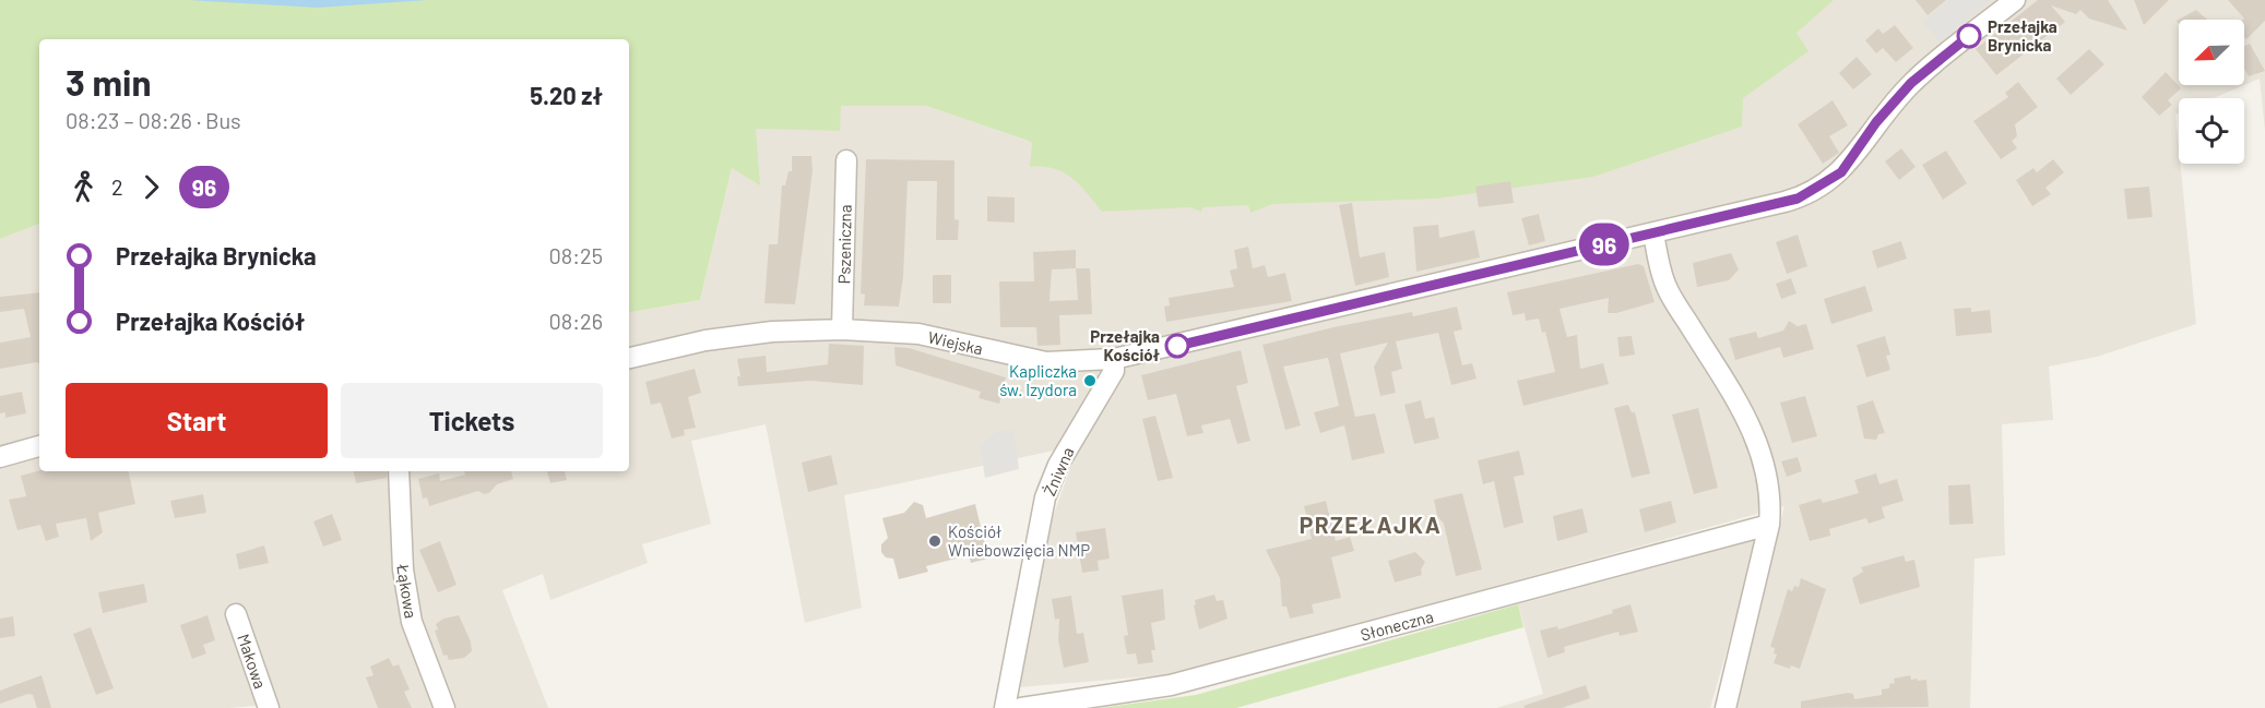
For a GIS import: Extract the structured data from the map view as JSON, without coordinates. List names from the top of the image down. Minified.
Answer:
{"streets":{"street":["Pszeniczna","Wiejska","Żniwna","Łąkowa","Słoneczna","Makowa"]},"crossings":[["Pszeniczna","Wiejska"],["Wiejska","Żniwna"]],"districts":["PRZEŁAJKA"],"places":["Przełajka Brynicka","Przełajka Kościół","Kapliczka św. Izydora","Kościół Wniebowzięcia NMP"],"lines":["bus line 96"],"north":"bottom left","page":{"on_map":"96","heading":["3 min","08:23 – 08:26 · Bus","5.20 zł"],"legs":["2","96"],"list":[{"name":"Przełajka Brynicka","value":"08:25"},{"name":"Przełajka Kościół","value":"08:26"}],"buttons":["Start","Tickets"]}}
